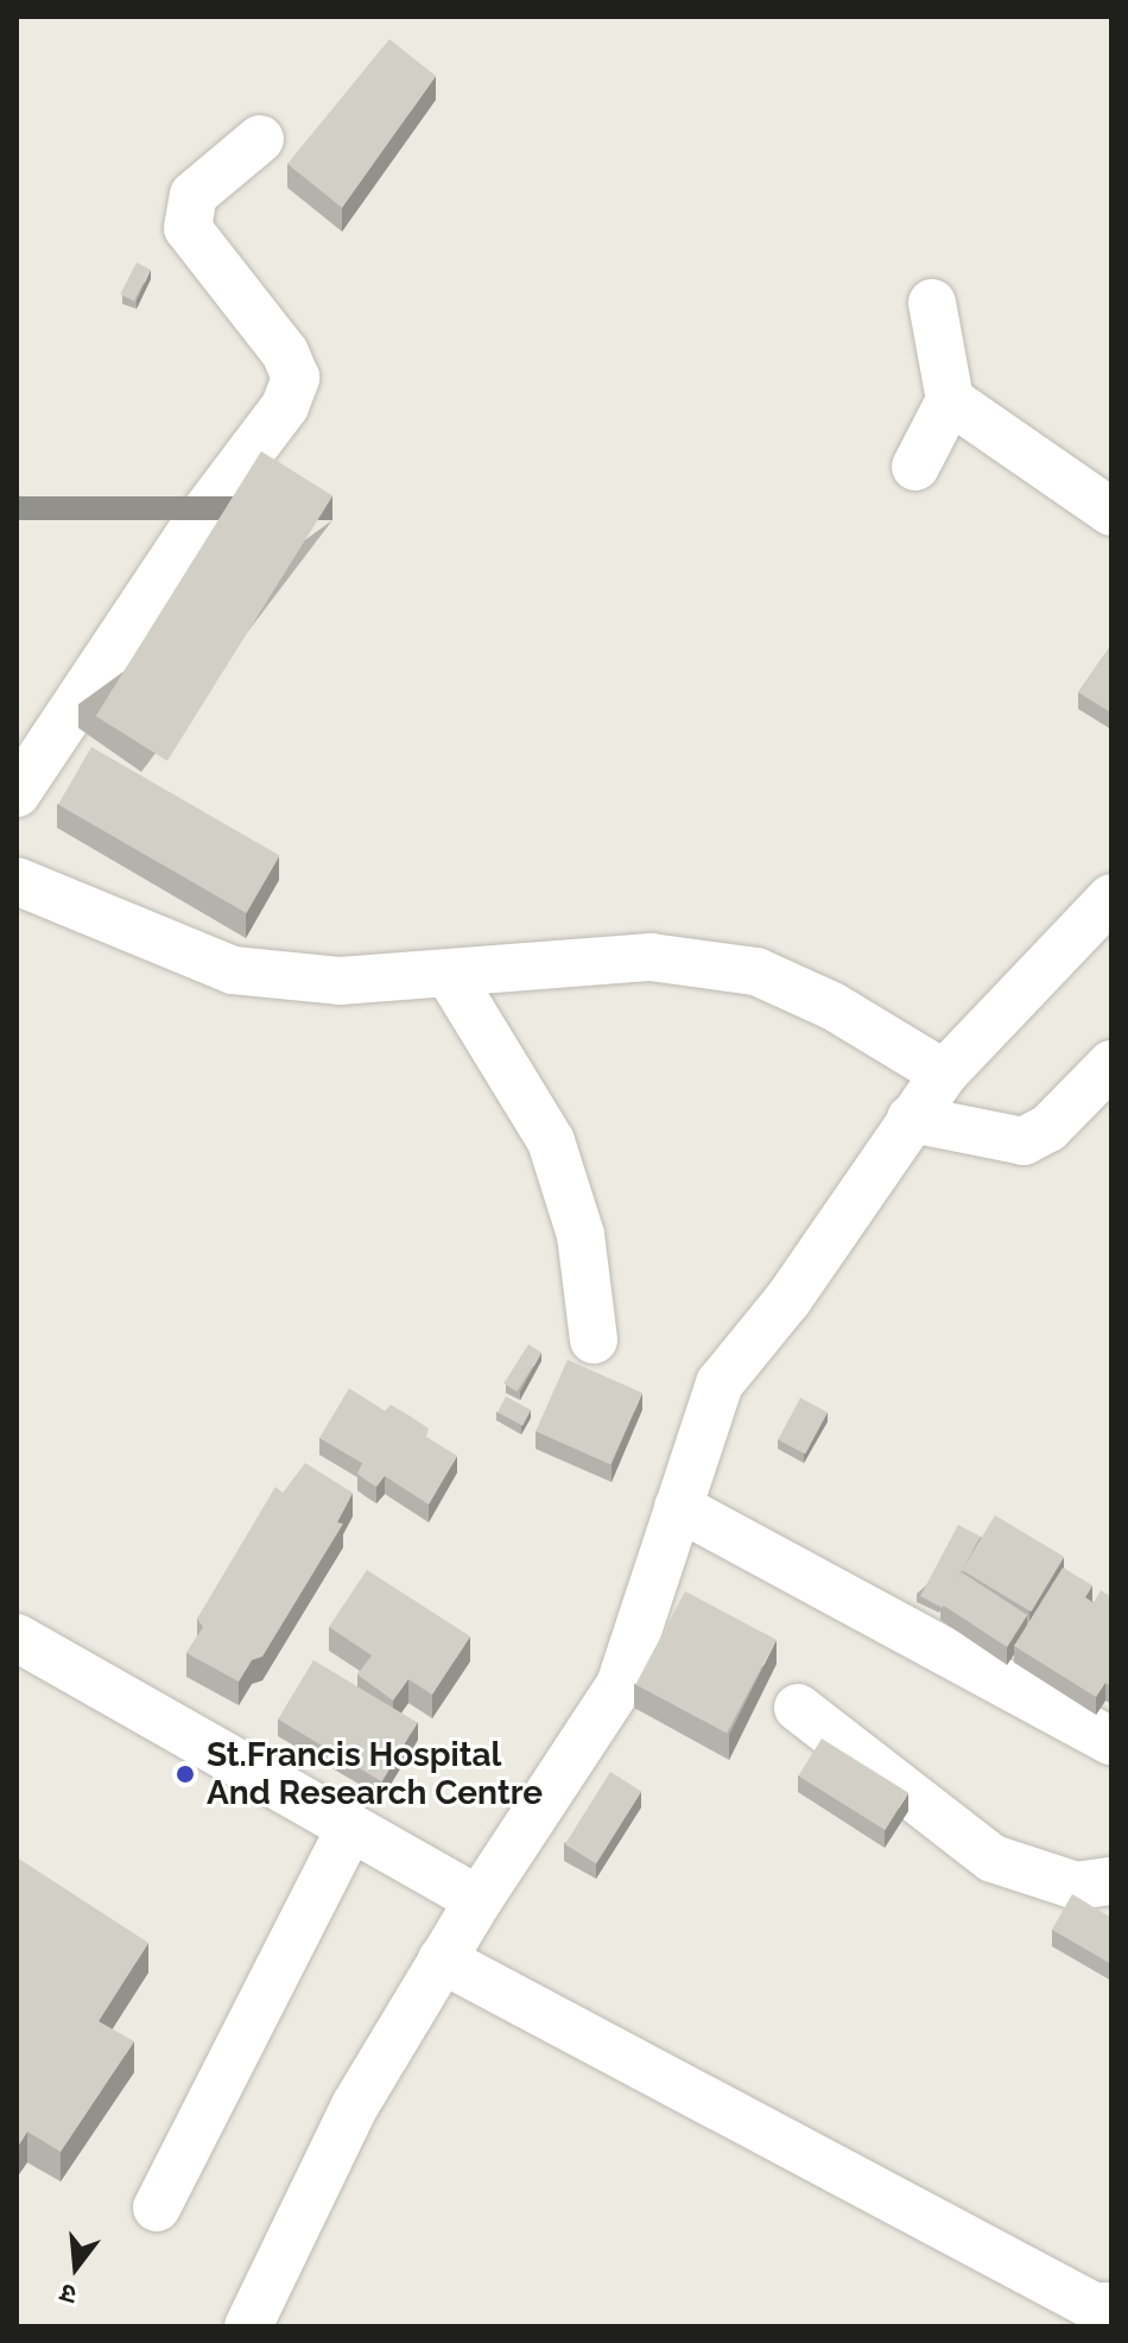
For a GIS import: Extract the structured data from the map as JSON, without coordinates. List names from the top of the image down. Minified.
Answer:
{"places":["St.Francis Hospital And Research Centre"],"north":"bottom"}
